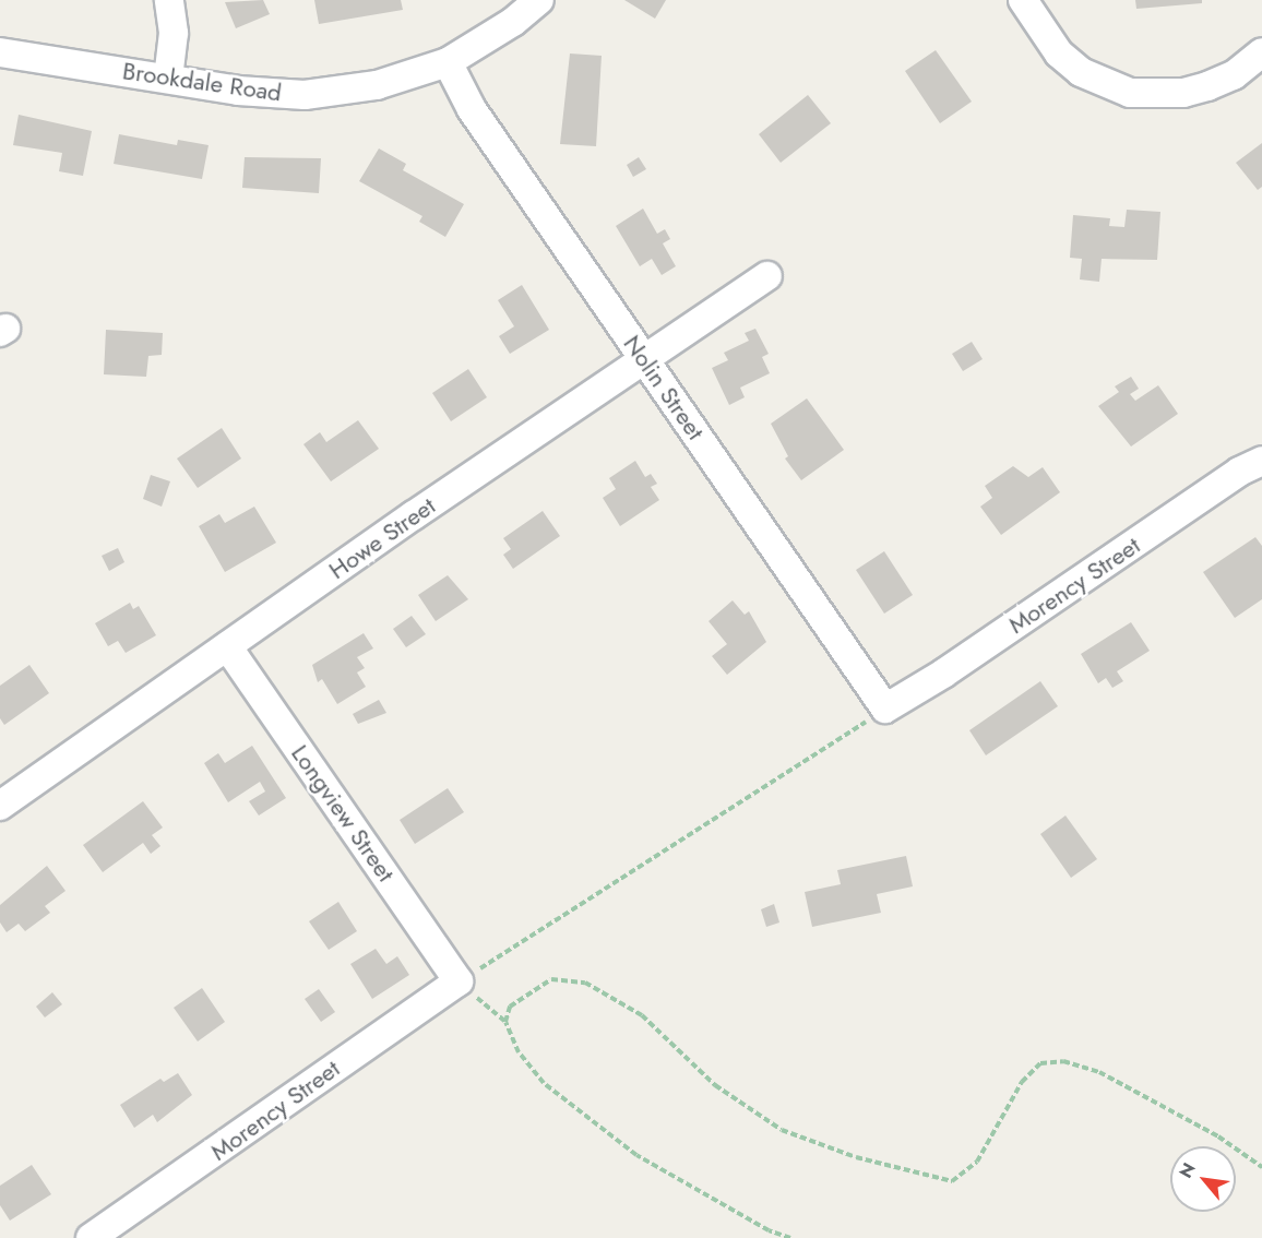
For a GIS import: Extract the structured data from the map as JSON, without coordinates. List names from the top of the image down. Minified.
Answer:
{"streets":{"street":["Brookdale Road","Nolin Street","Howe Street","Morency Street","Longview Street"]},"crossings":[["Brookdale Road","Nolin Street"],["Nolin Street","Howe Street"],["Nolin Street","Morency Street"],["Howe Street","Longview Street"],["Morency Street","Longview Street"]],"north":"top left"}
